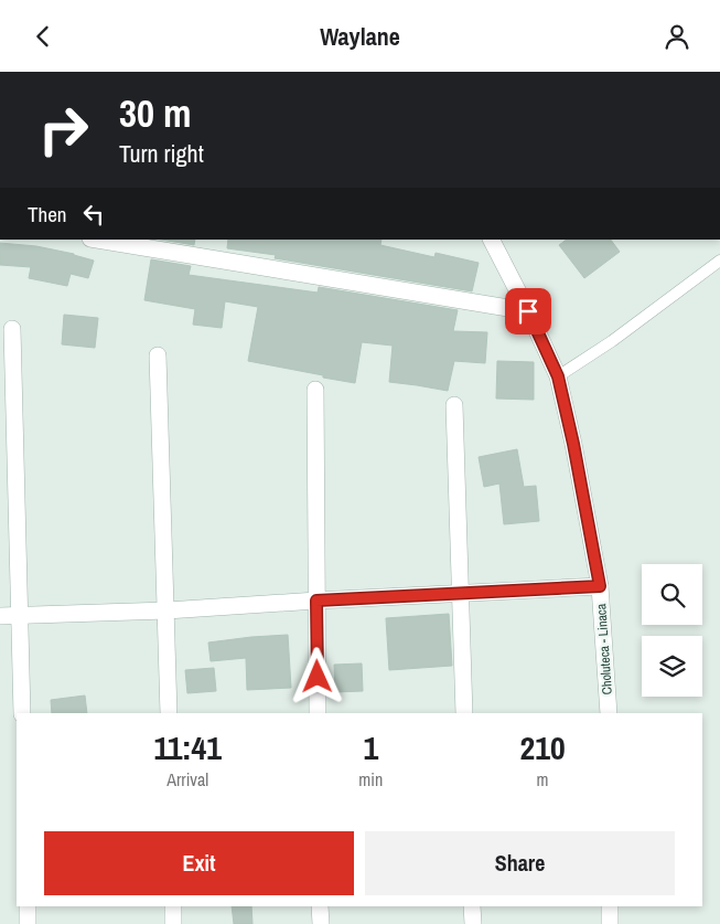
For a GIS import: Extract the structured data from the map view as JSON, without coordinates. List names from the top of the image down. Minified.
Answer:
{"streets":{"street":["Choluteca - Linaca"]},"page":{"header":"Waylane","turn":["30 m","Turn right"],"then":"Then","eta":["11:41","Arrival","1","min","210","m"],"buttons":["Exit","Share"]}}
